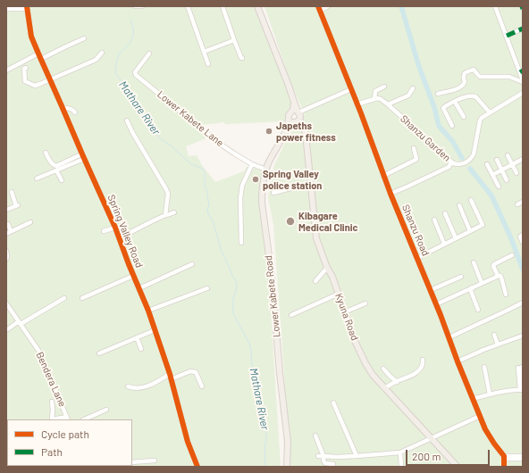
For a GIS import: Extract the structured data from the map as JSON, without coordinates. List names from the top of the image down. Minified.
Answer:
{"streets":{"main road":["Lower Kabete Road","Kyuna Road"],"street":["Lower Kabete Lane","Shanzu Garden","Shanzu Road","Spring Valley Road","Bendera Lane"]},"crossings":[["Lower Kabete Lane","Lower Kabete Road"],["Lower Kabete Road","Kyuna Road"]],"water":["Mathare River"],"places":["Japeths power fitness","Spring Valley police station","Kibagare Medical Clinic"],"legend":["Cycle path","Path"],"scale_bar":"200 m"}
